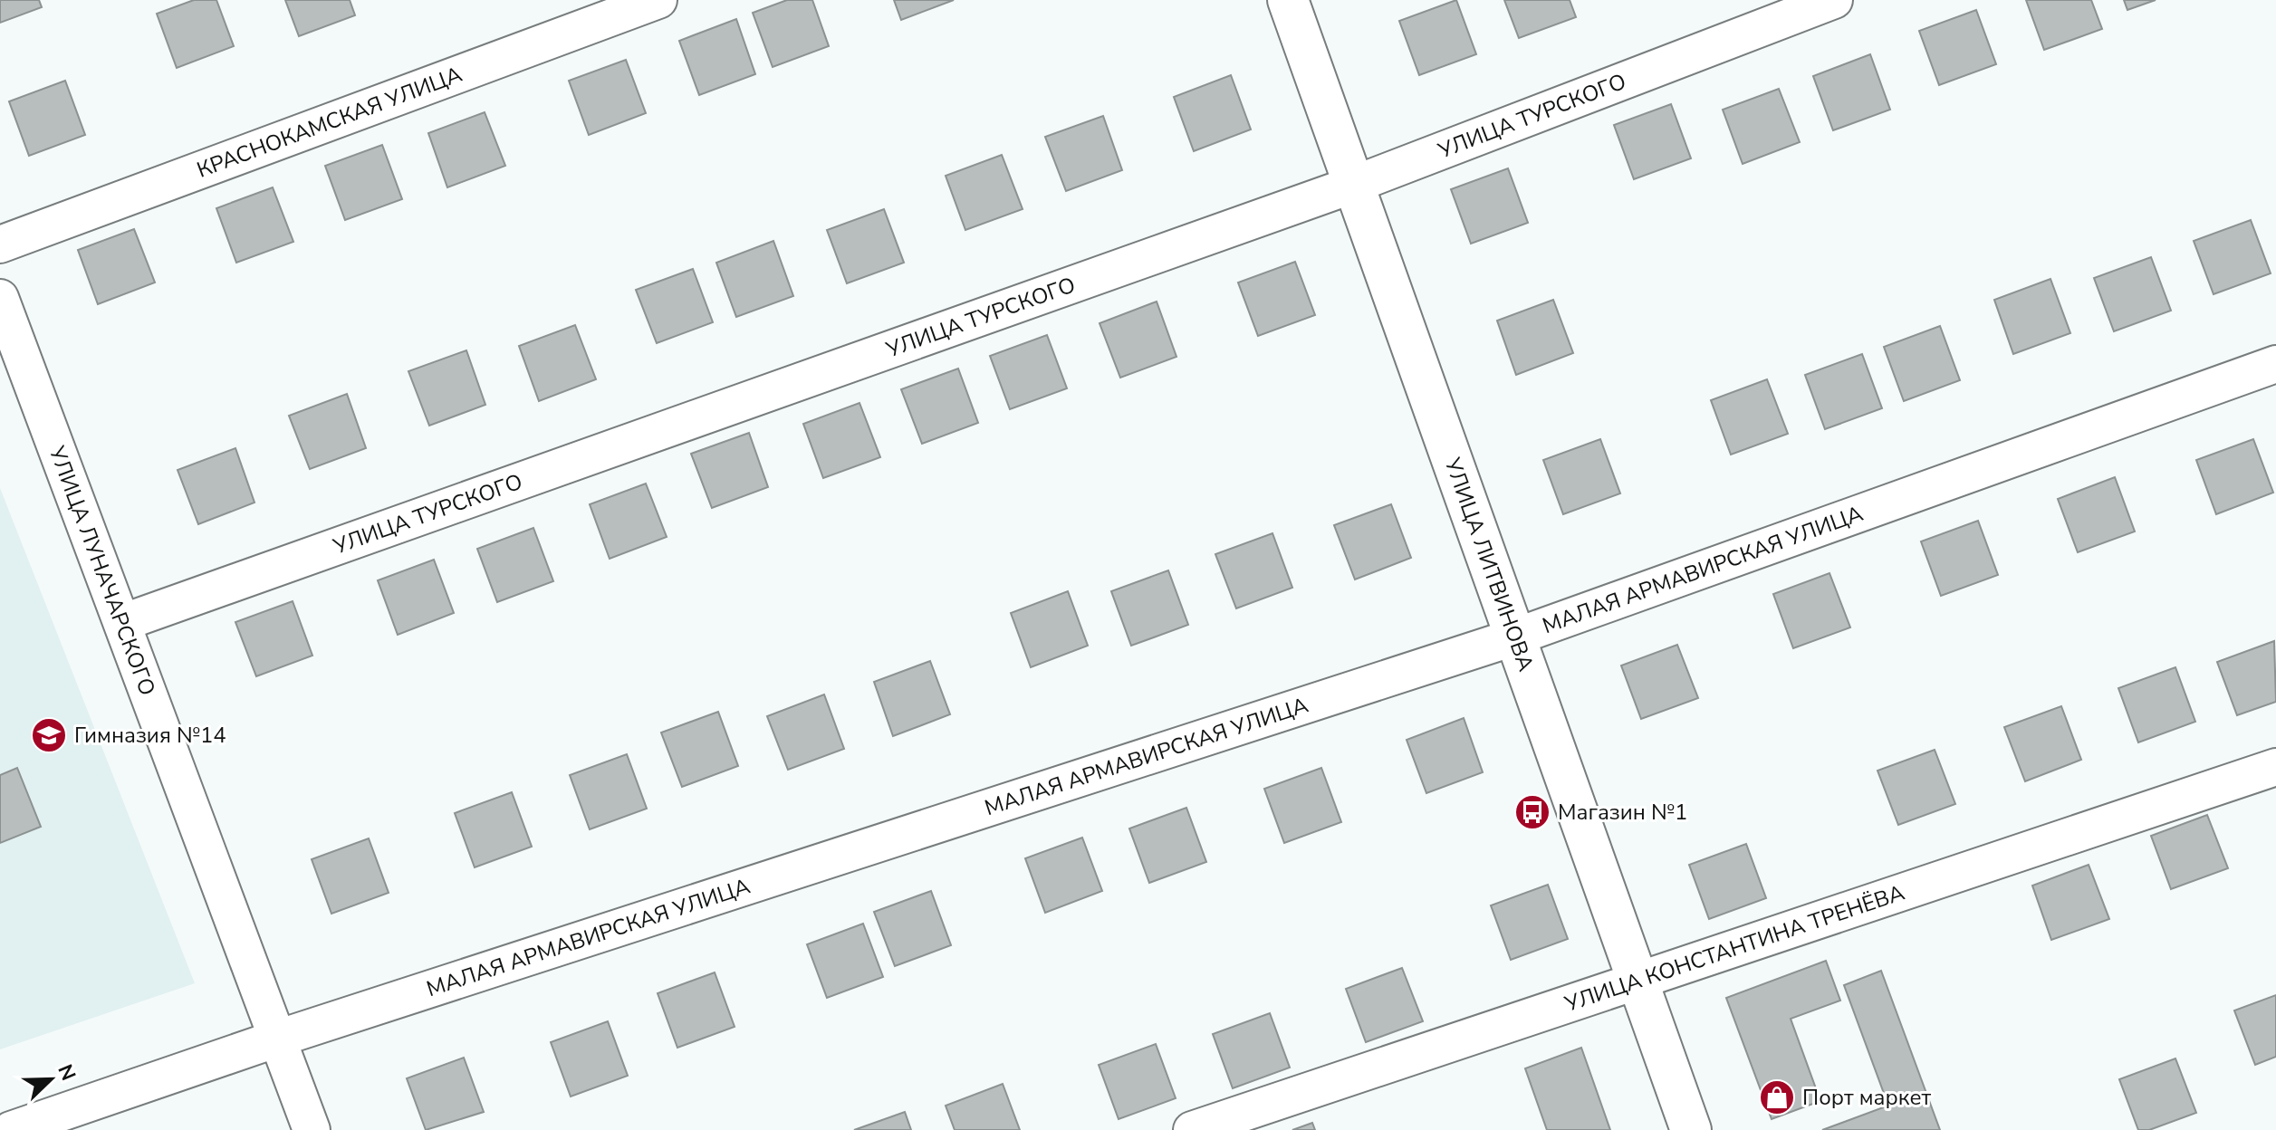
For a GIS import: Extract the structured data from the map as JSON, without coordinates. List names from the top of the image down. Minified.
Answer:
{"streets":{"street":["УЛИЦА ТУРСКОГО","КРАСНОКАМСКАЯ УЛИЦА","УЛИЦА ЛИТВИНОВА","МАЛАЯ АРМАВИРСКАЯ УЛИЦА","УЛИЦА ЛУНАЧАРСКОГО","УЛИЦА КОНСТАНТИНА ТРЕНЁВА"]},"crossings":[["УЛИЦА ТУРСКОГО","УЛИЦА ЛИТВИНОВА"],["УЛИЦА ТУРСКОГО","УЛИЦА ЛУНАЧАРСКОГО"],["УЛИЦА ЛИТВИНОВА","МАЛАЯ АРМАВИРСКАЯ УЛИЦА"],["УЛИЦА ЛИТВИНОВА","УЛИЦА КОНСТАНТИНА ТРЕНЁВА"],["МАЛАЯ АРМАВИРСКАЯ УЛИЦА","УЛИЦА ЛУНАЧАРСКОГО"]],"places":{"school or university":["Гимназия №14"],"bus stop":["Магазин №1"],"shop":["Порт маркет"]},"north":"top right"}
